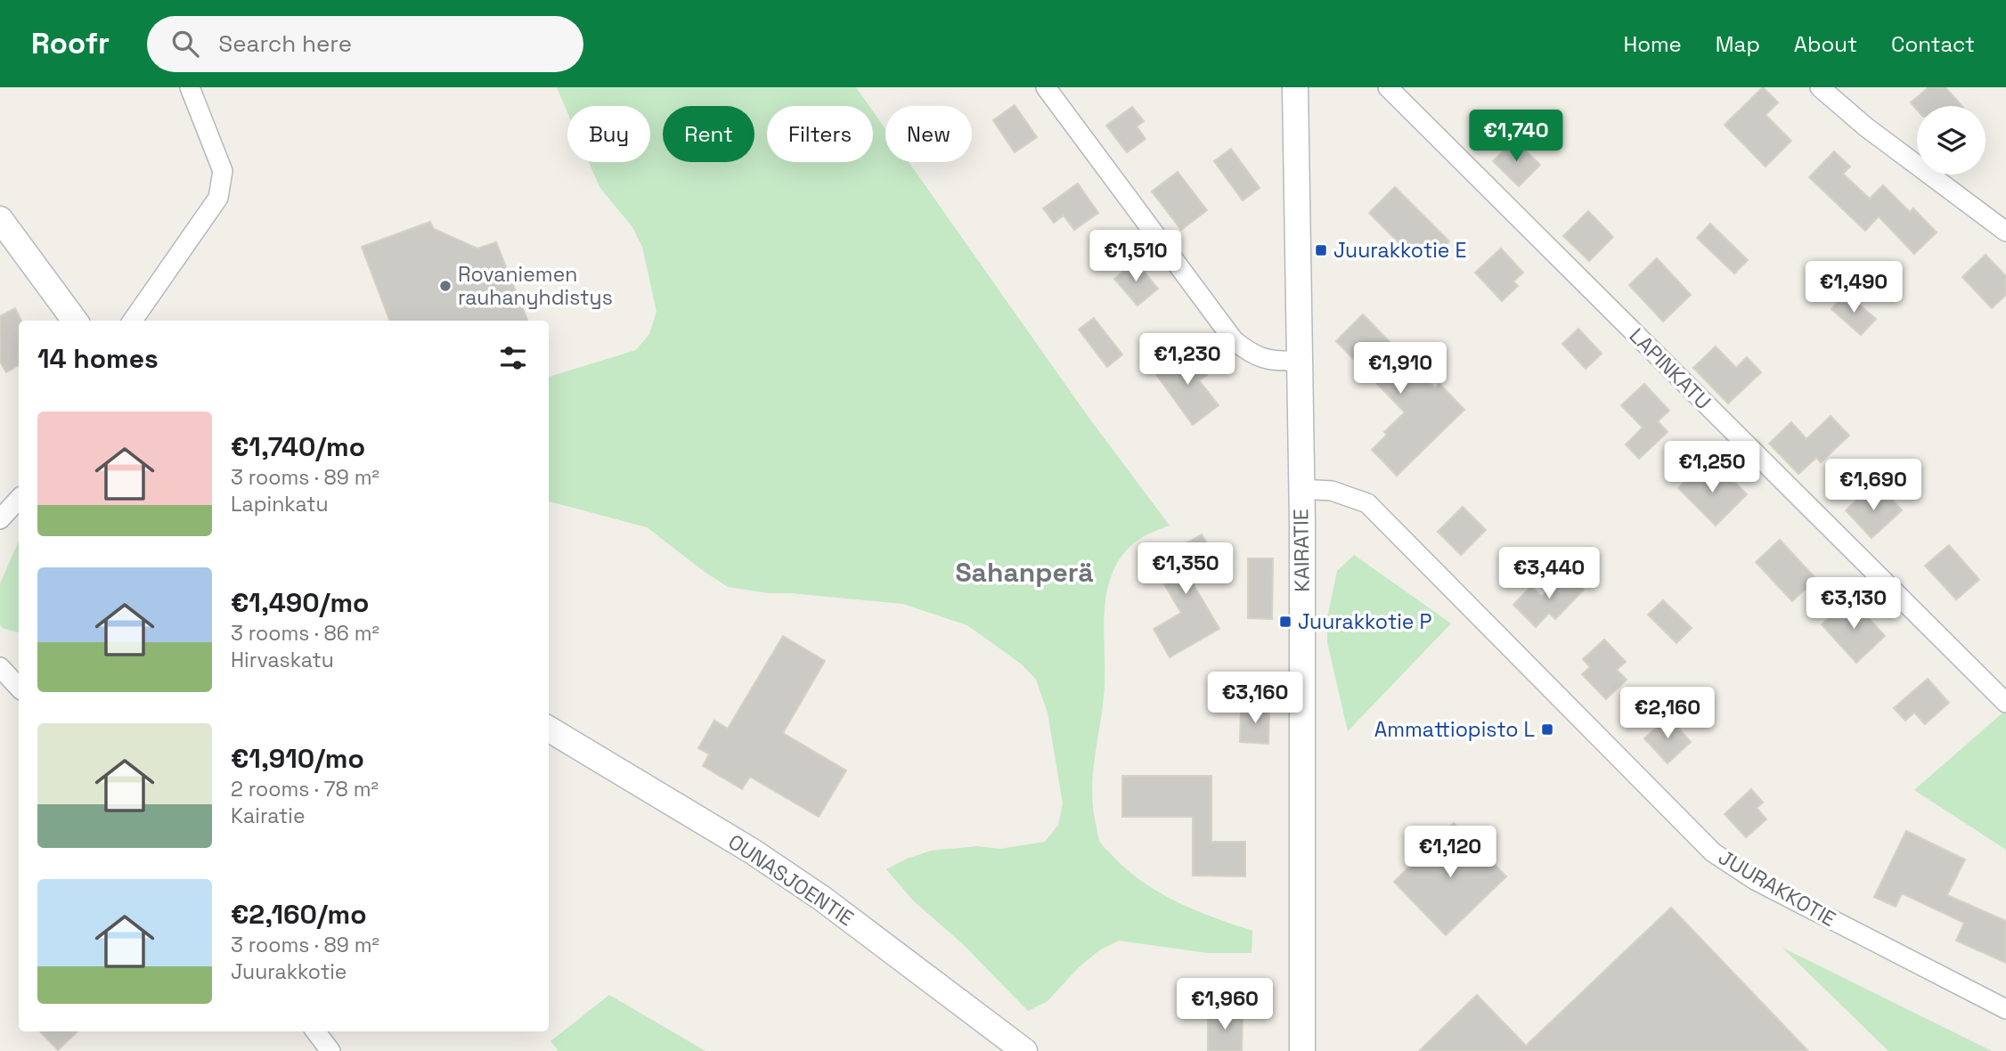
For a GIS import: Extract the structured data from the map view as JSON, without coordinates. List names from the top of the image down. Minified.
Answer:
{"streets":{"main road":["KAIRATIE","OUNASJOENTIE"],"street":["LAPINKATU","JUURAKKOTIE"]},"crossings":[["KAIRATIE","JUURAKKOTIE"]],"districts":["Sahanperä"],"places":{"transit":["Juurakkotie E","Juurakkotie P","Ammattiopisto L"],"other":["Rovaniemen rauhanyhdistys"]},"page":{"header":"Roofr","search":"Search here","nav":["Home","Map","About","Contact"],"chip":["Buy","Rent","Filters","New"],"price":["€1,740","€1,510","€1,490","€1,230","€1,910","€1,250","€1,690","€1,350","€3,440","€3,130","€3,160","€2,160","€1,120","€1,960"],"heading":"14 homes","list":[{"name":"€1,740/mo","note":"3 rooms · 89 m² · Lapinkatu"},{"name":"€1,490/mo","note":"3 rooms · 86 m² · Hirvaskatu"},{"name":"€1,910/mo","note":"2 rooms · 78 m² · Kairatie"},{"name":"€2,160/mo","note":"3 rooms · 89 m² · Juurakkotie"}]}}
